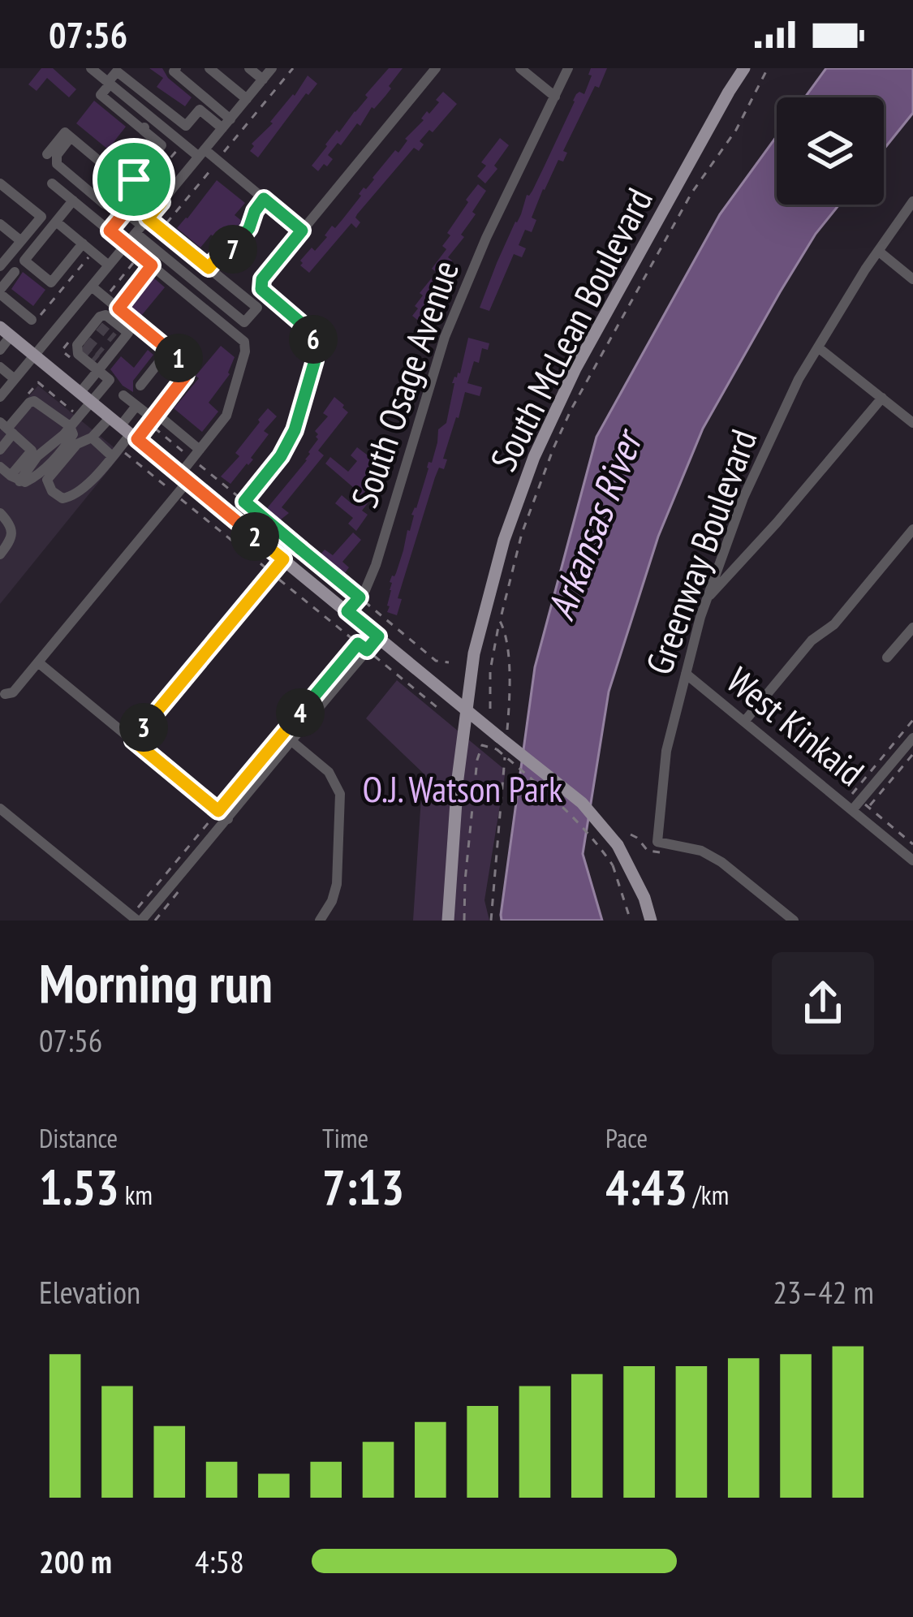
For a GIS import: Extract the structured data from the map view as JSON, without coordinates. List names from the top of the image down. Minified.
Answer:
{"streets":{"main road":["South McLean Boulevard"],"street":["South Osage Avenue","Greenway Boulevard","West Kinkaid"]},"crossings":[["Greenway Boulevard","West Kinkaid"]],"water":["Arkansas River"],"parks":["O.J. Watson Park"],"page":{"status":"07:56","pins":["7","6","1","2","4","3"],"heading":["Morning run","07:56"],"stats":[["Distance","1.53 km"],["Time","7:13"],["Pace","4:43 /km"]],"chart":["Elevation","23–42 m"],"list":[{"name":"200 m","note":"4:58"}]}}
